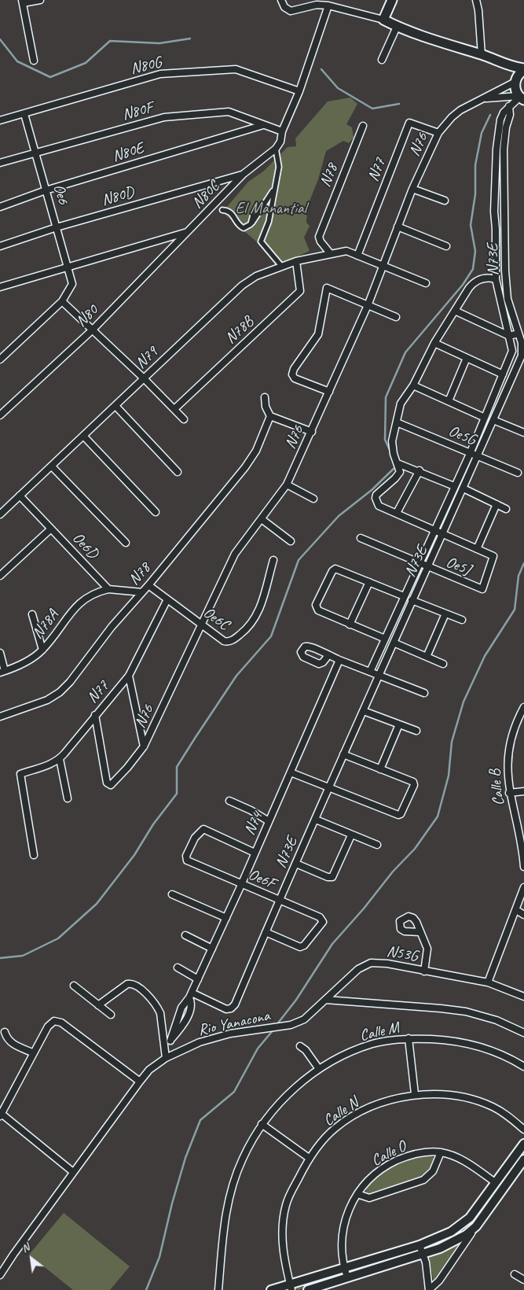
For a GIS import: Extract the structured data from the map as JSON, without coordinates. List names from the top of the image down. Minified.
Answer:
{"streets":{"street":["N80G","N80F","N76","N80E","N77","N78","Oe6","N80C","N80D","N73E","N80","N78B","N79","Oe5G","Oe6D","Oe5J","Oe6C","N78A","Calle B","N74","Oe6F","N53G","Rio Yanacona","Calle M","Calle N","Calle O"]},"crossings":[["N80G","Oe6"],["N80G","N80C"],["N80F","N80E"],["N80F","Oe6"],["N80F","N80C"],["N76","N77"],["N76","N73E"],["N76","N79"],["N76","Oe6C"],["N80E","Oe6"],["N77","N79"],["N77","Oe6C"],["N78","N79"],["N78","Oe6C"],["Oe6","N80C"],["Oe6","N80D"],["N80C","N80D"],["N80C","N80"],["N73E","Oe5G"],["N73E","Oe5J"],["N73E","N74"],["N73E","Oe6F"],["N78B","N79"],["N79","Oe6D"],["Oe6D","N78A"],["N74","Oe6F"],["N53G","Rio Yanacona"]],"parks":["El Manantial"],"north":"top left"}
